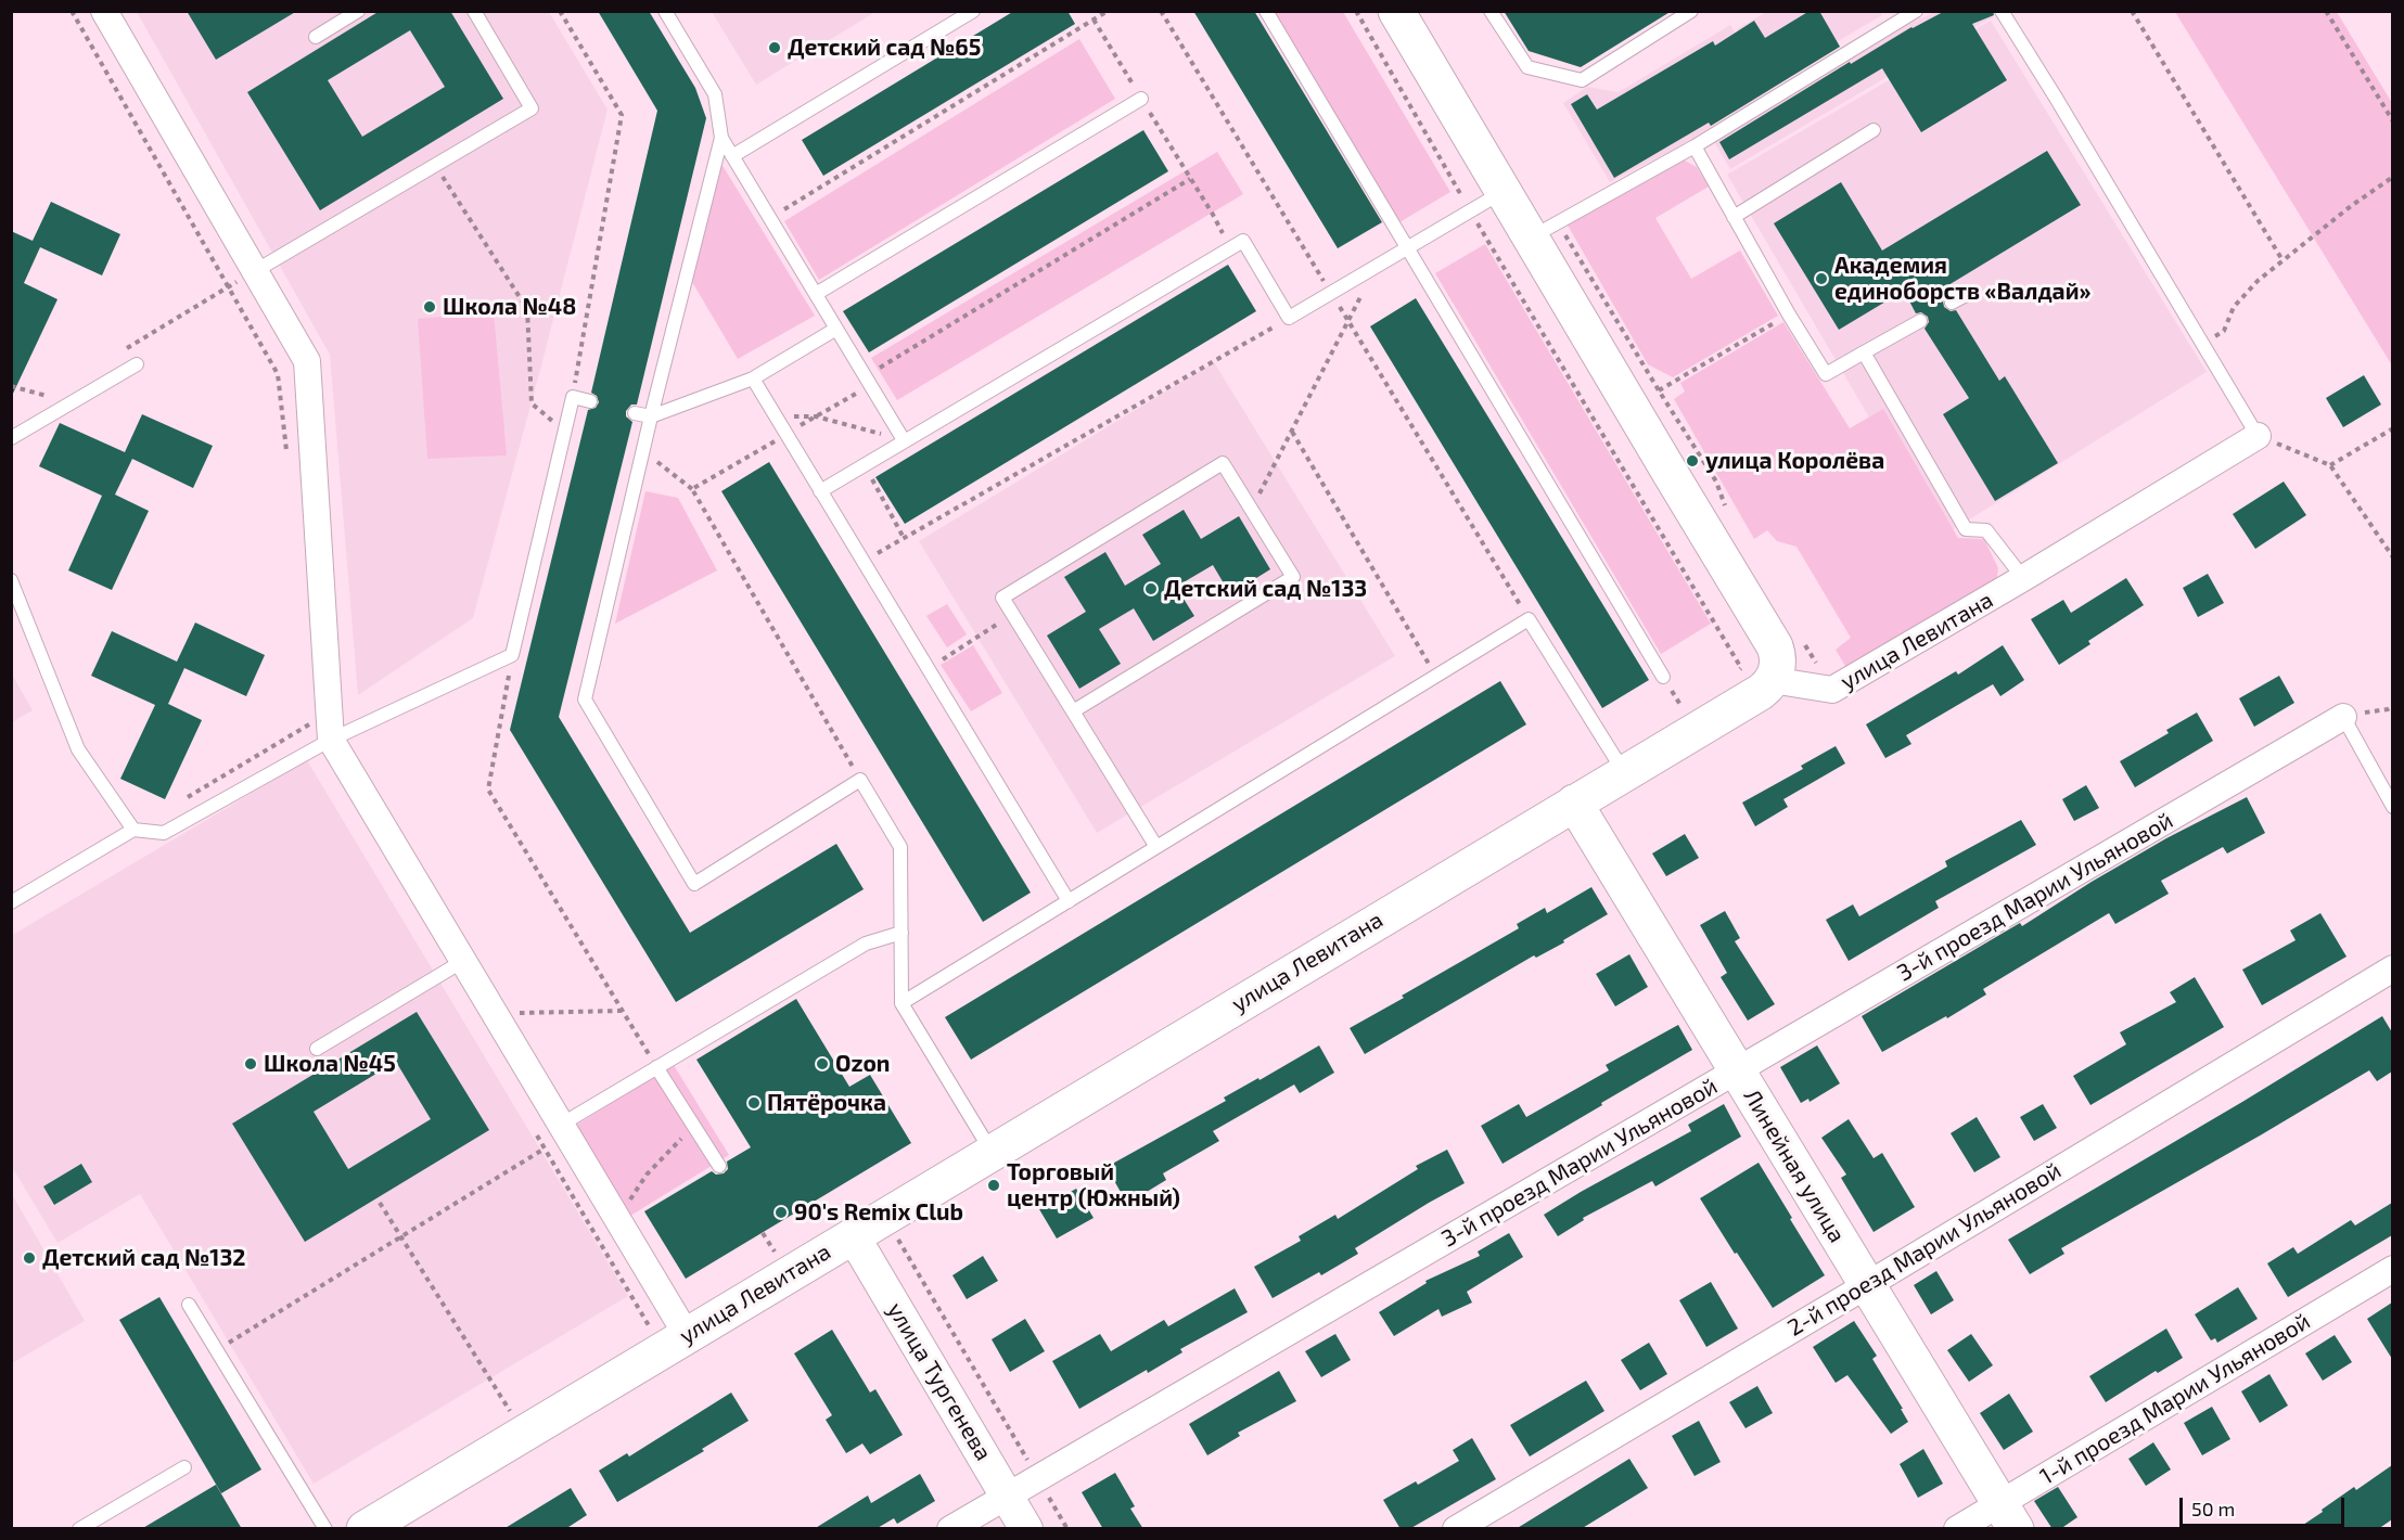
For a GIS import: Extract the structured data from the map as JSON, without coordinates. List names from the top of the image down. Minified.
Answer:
{"streets":{"main road":["улица Левитана","Линейная улица"],"street":["3-й проезд Марии Ульяновой","2-й проезд Марии Ульяновой","улица Тургенева","1-й проезд Марии Ульяновой"]},"crossings":[["улица Левитана","Линейная улица"],["улица Левитана","улица Тургенева"],["3-й проезд Марии Ульяновой","Линейная улица"],["3-й проезд Марии Ульяновой","улица Тургенева"],["Линейная улица","2-й проезд Марии Ульяновой"],["Линейная улица","1-й проезд Марии Ульяновой"]],"places":["Детский сад №65","Академия единоборств «Валдай»","Школа №48","улица Королёва","Детский сад №133","Школа №45","Ozon","Пятёрочка","Торговый центр (Южный)","90's Remix Club","Детский сад №132"],"scale_bar":"50 m"}
